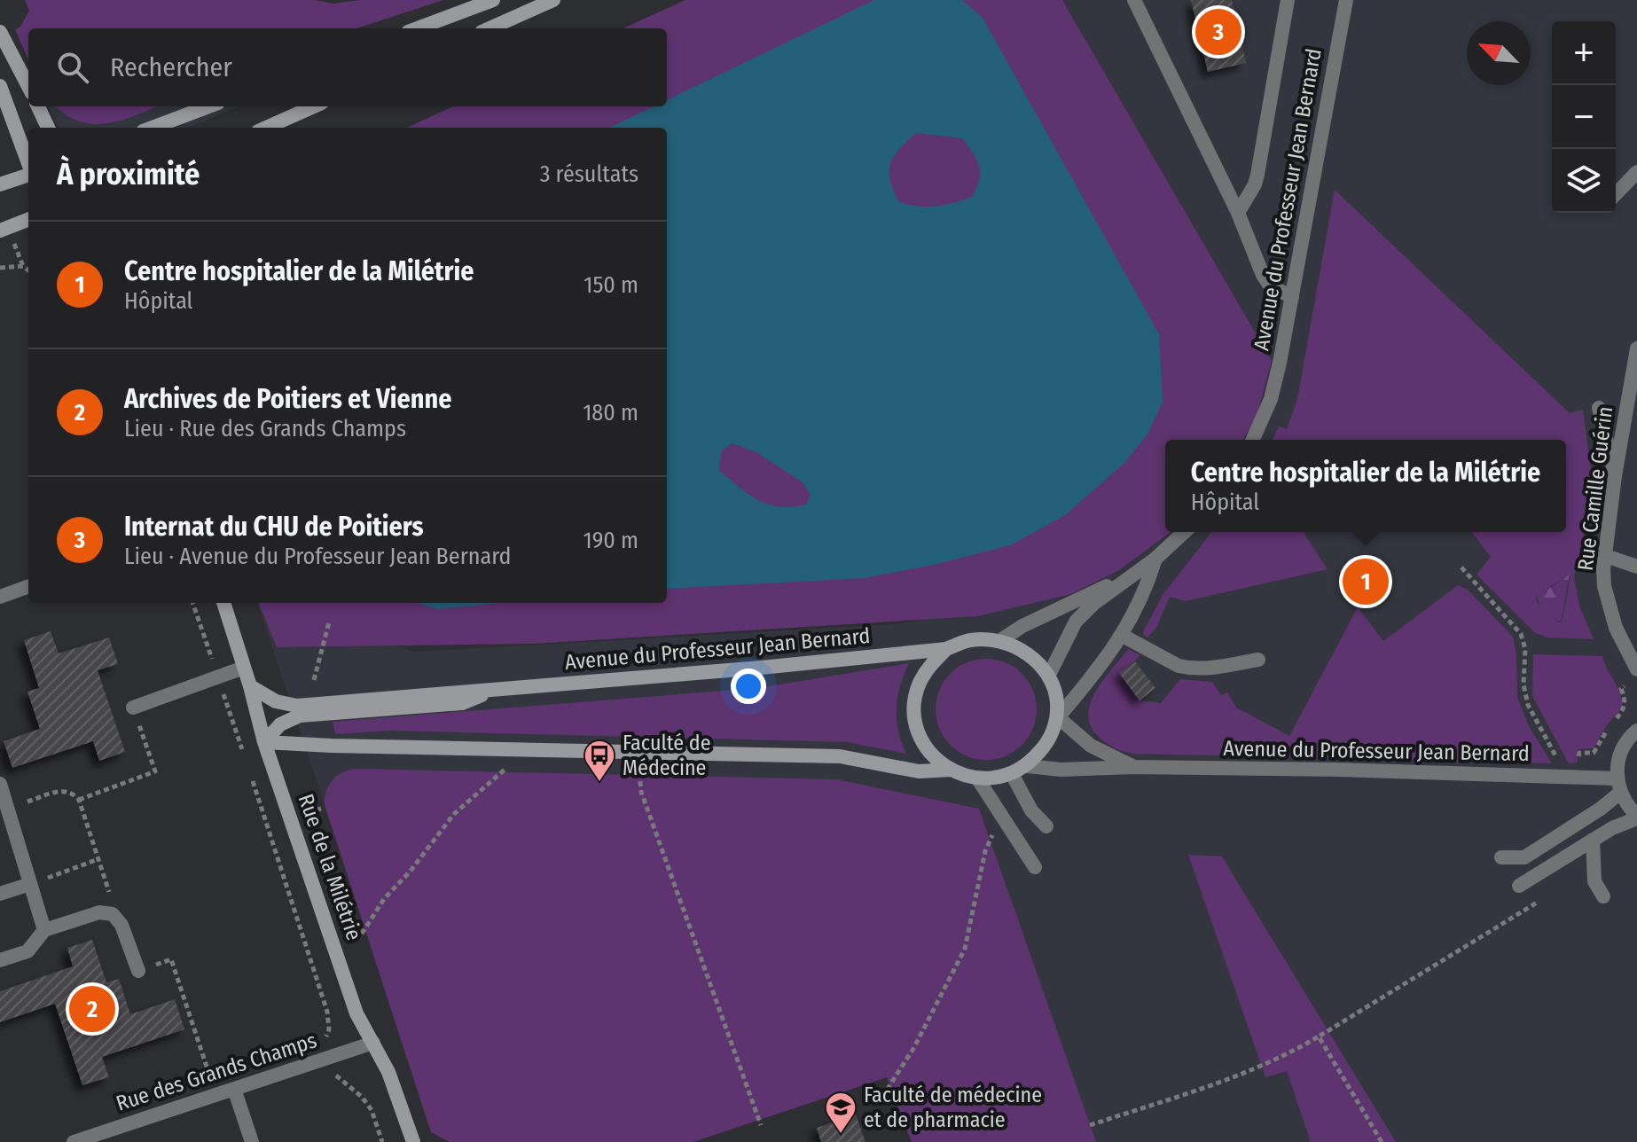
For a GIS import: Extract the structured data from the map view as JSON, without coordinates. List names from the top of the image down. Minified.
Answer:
{"streets":{"street":["Avenue du Professeur Jean Bernard","Rue Camille Guérin","Rue de la Milétrie","Rue des Grands Champs"]},"crossings":[["Avenue du Professeur Jean Bernard","Rue de la Milétrie"],["Rue de la Milétrie","Rue des Grands Champs"]],"places":{"bus stop":["Faculté de Médecine"],"school or university":["Faculté de médecine et de pharmacie"]},"north":"top left","page":{"pins":["3","1","2"],"map_buttons":["+","−"],"search":"Rechercher","heading":["À proximité","3 résultats"],"list":[{"mark":"1","name":"Centre hospitalier de la Milétrie","note":"Hôpital","value":"150 m"},{"mark":"2","name":"Archives de Poitiers et Vienne","note":"Lieu · Rue des Grands Champs","value":"180 m"},{"mark":"3","name":"Internat du CHU de Poitiers","note":"Lieu · Avenue du Professeur Jean Bernard","value":"190 m"}],"popup":["Centre hospitalier de la Milétrie","Hôpital"]}}
